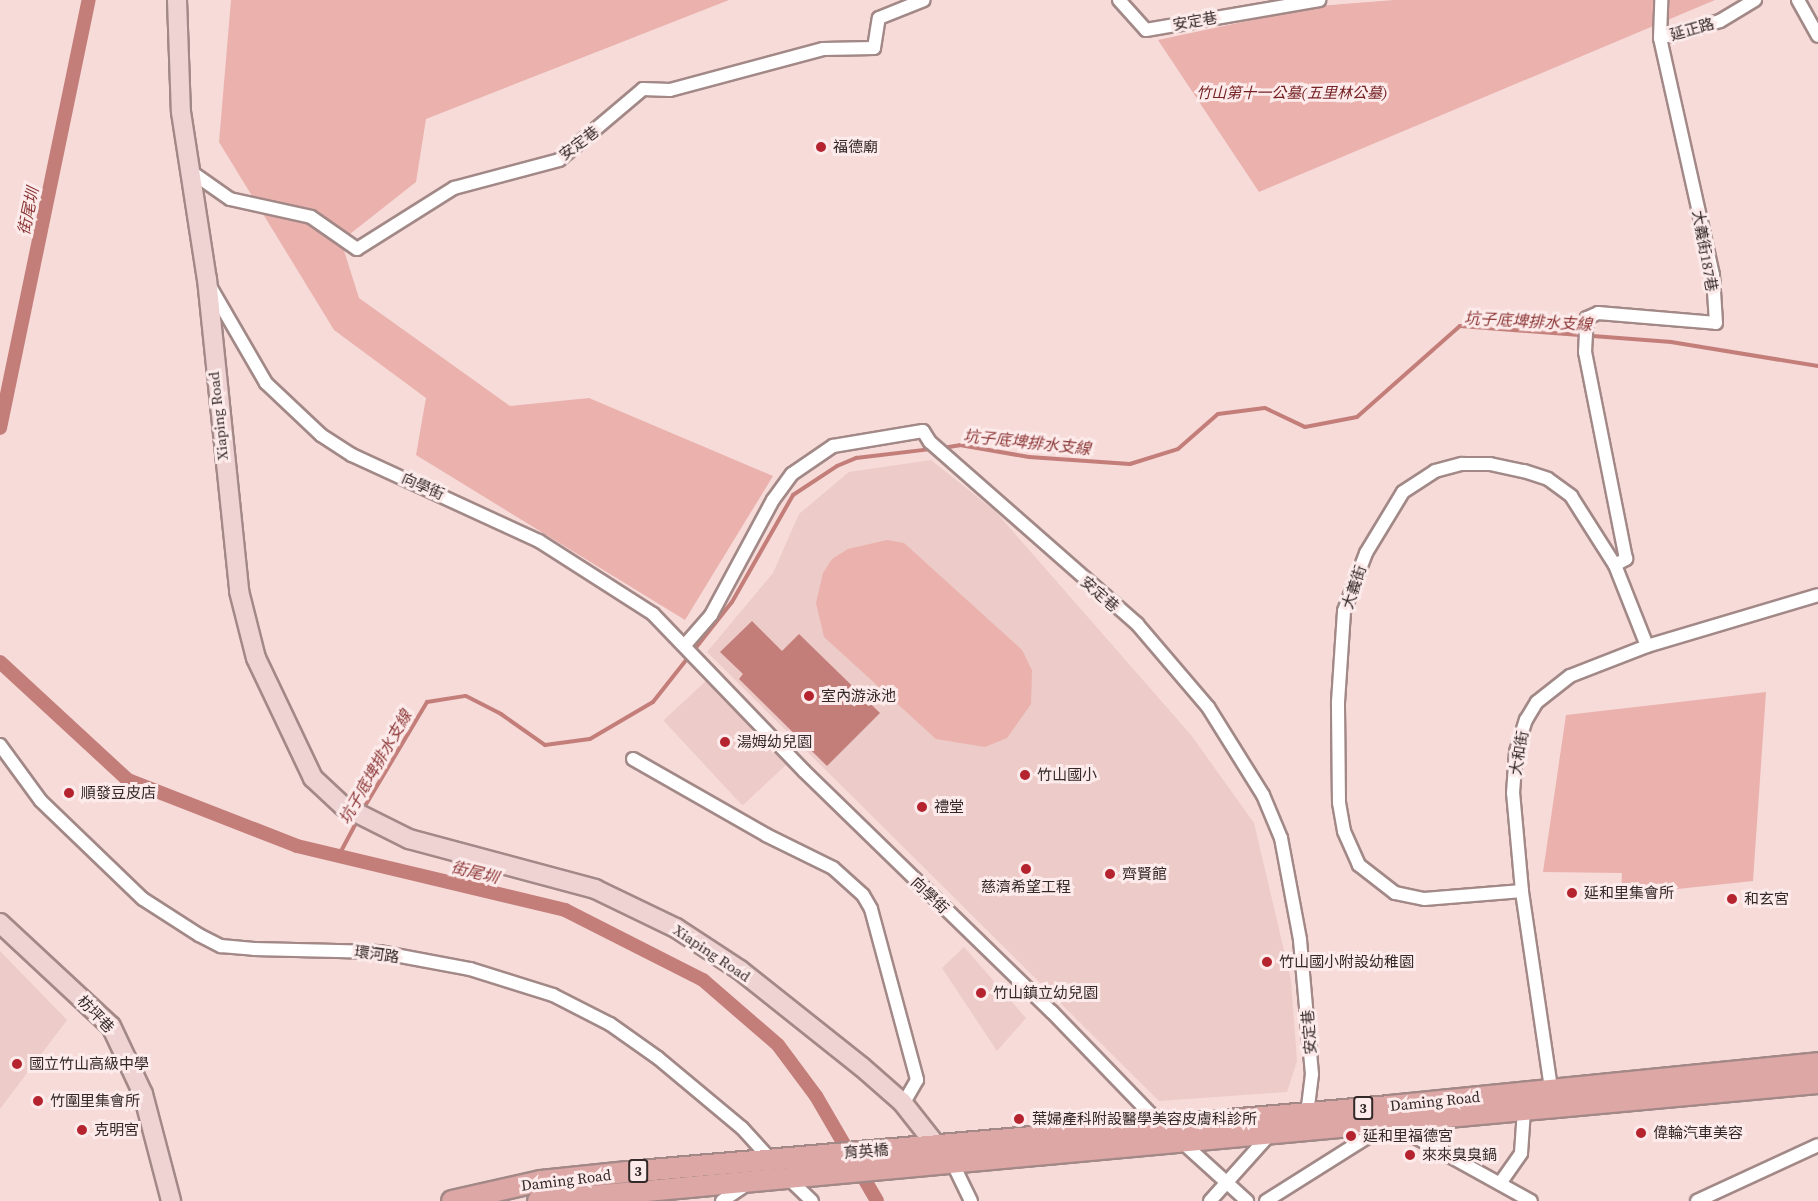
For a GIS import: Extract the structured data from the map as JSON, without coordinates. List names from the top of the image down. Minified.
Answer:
{"streets":{"main road":["Daming Road","3","育英橋"],"street":["安定巷","延正路","大義街187巷","Xiaping Road","向學街","大義街","大和街","環河路","枋坪巷"]},"crossings":[["安定巷","Xiaping Road"],["安定巷","向學街"],["安定巷","Daming Road"],["延正路","大義街187巷"],["大義街187巷","大義街"],["Xiaping Road","向學街"],["Xiaping Road","Daming Road"],["向學街","Daming Road"],["大義街","大和街"],["大和街","Daming Road"],["環河路","Daming Road"],["Daming Road","育英橋"]],"water":["街尾圳","坑子底埤排水支線"],"parks":["竹山第十一公墓(五里林公墓)"],"places":["福德廟","室內游泳池","湯姆幼兒園","竹山國小","順發豆皮店","禮堂","慈濟希望工程","齊賢館","延和里集會所","和玄宮","竹山國小附設幼稚園","竹山鎮立幼兒園","國立竹山高級中學","竹圍里集會所","葉婦產科附設醫學美容皮膚科診所","克明宮","偉輪汽車美容","延和里福德宮","來來臭臭鍋"]}
